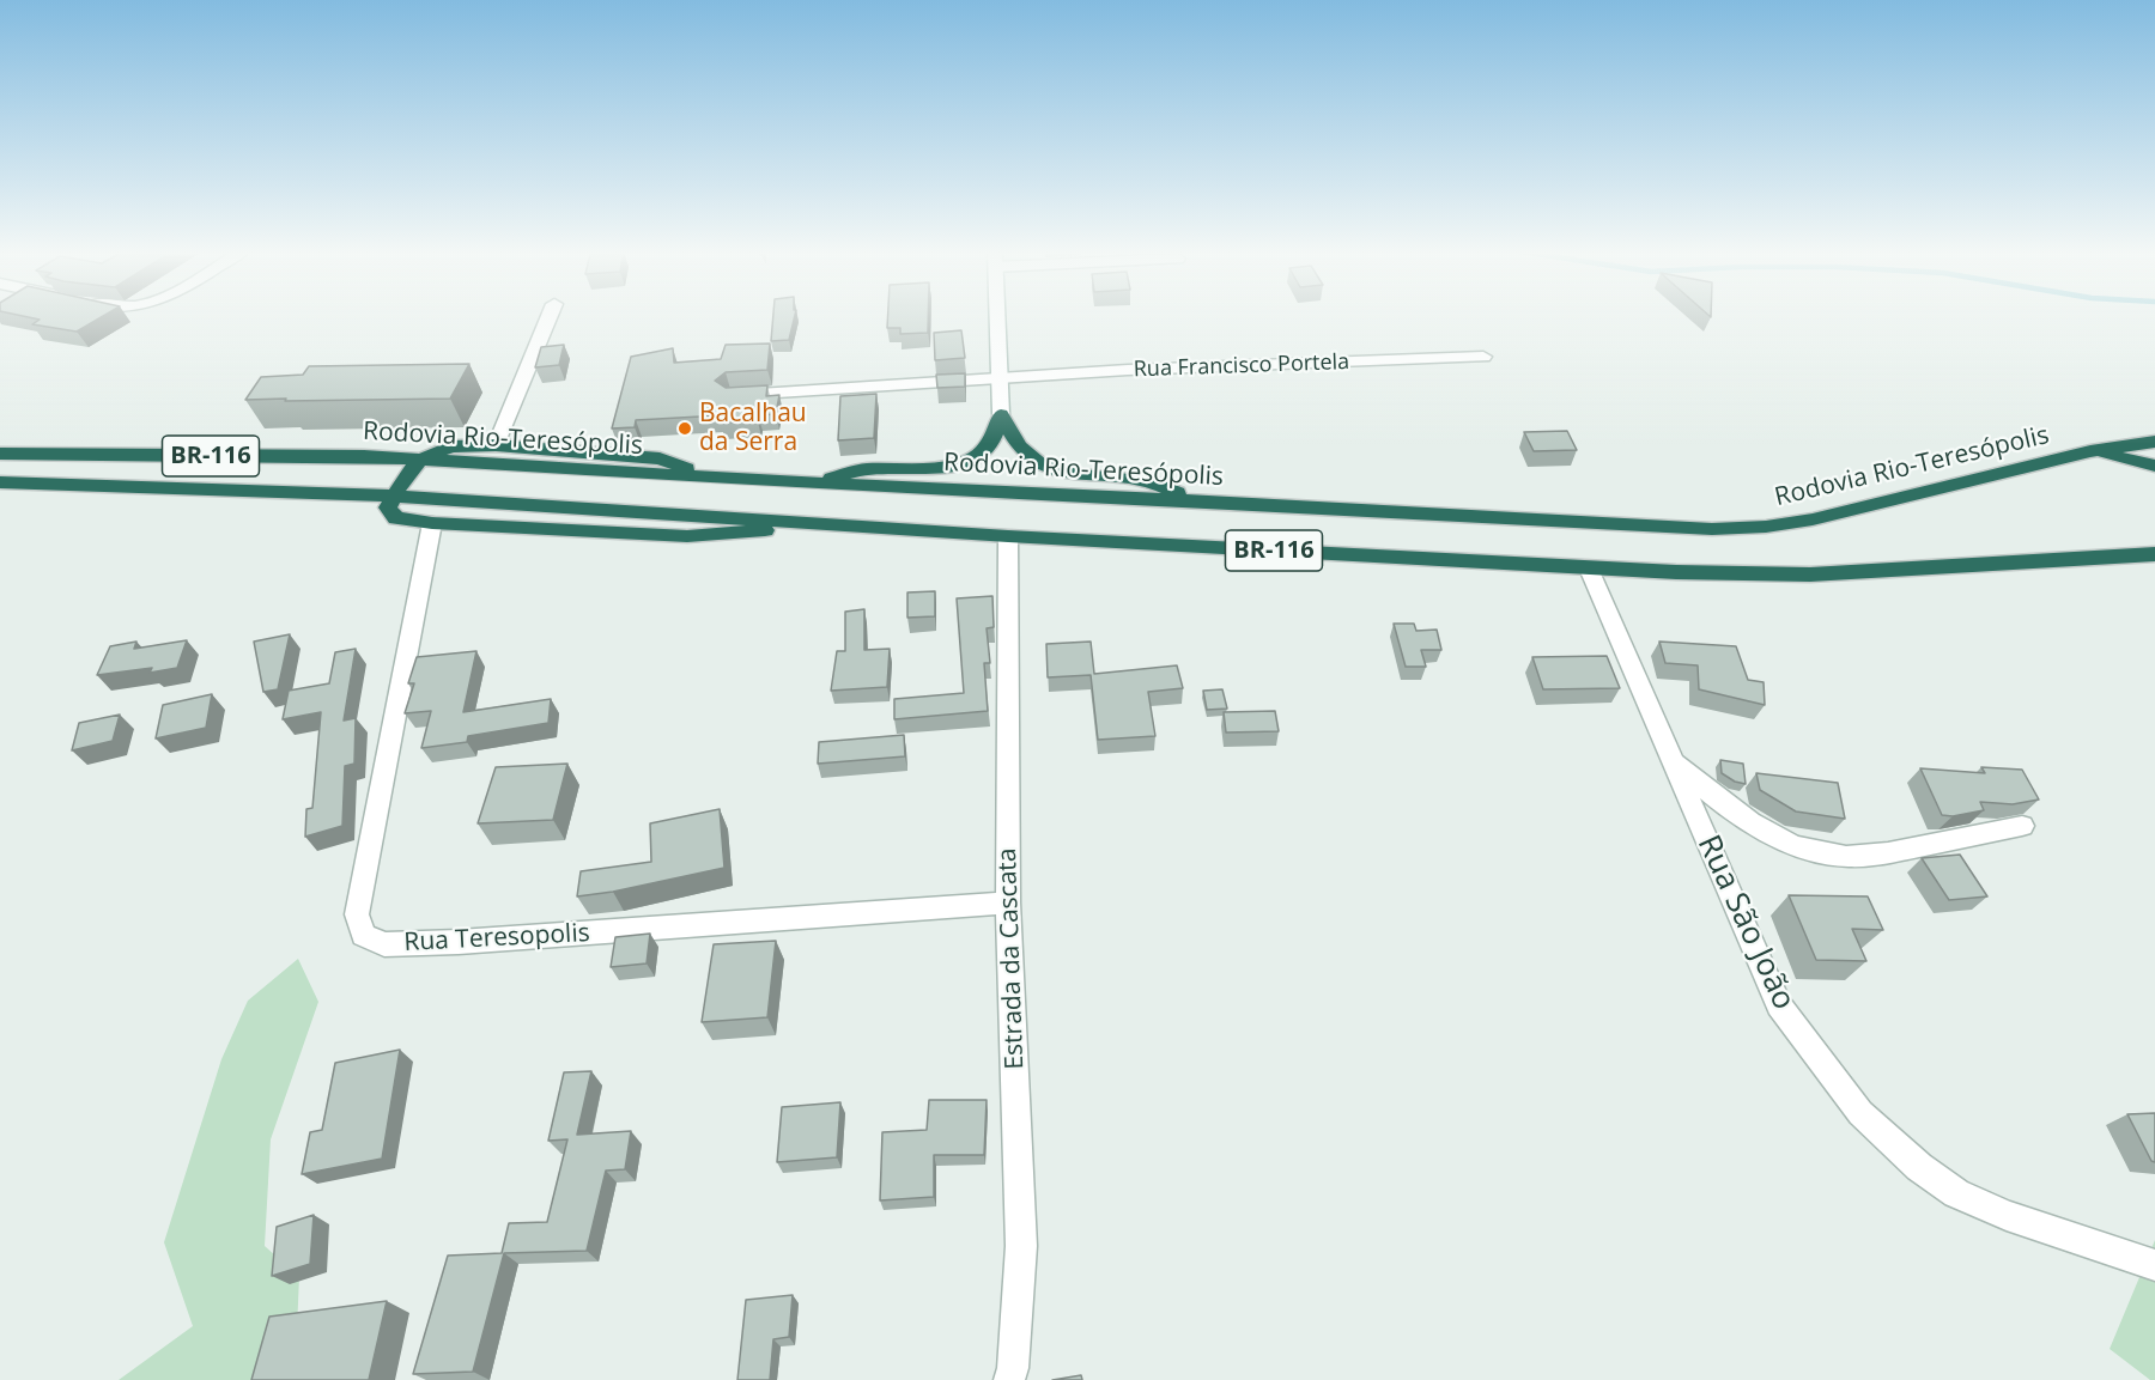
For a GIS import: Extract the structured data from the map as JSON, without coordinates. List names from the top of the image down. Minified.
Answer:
{"streets":{"highway":["Rodovia Rio-Teresópolis","BR-116"],"street":["Rua Francisco Portela","Rua São João","Rua Teresopolis","Estrada da Cascata"]},"crossings":[["BR-116","Rua São João"],["BR-116","Estrada da Cascata"],["Rua Teresopolis","Estrada da Cascata"]],"places":["Bacalhau da Serra"]}
